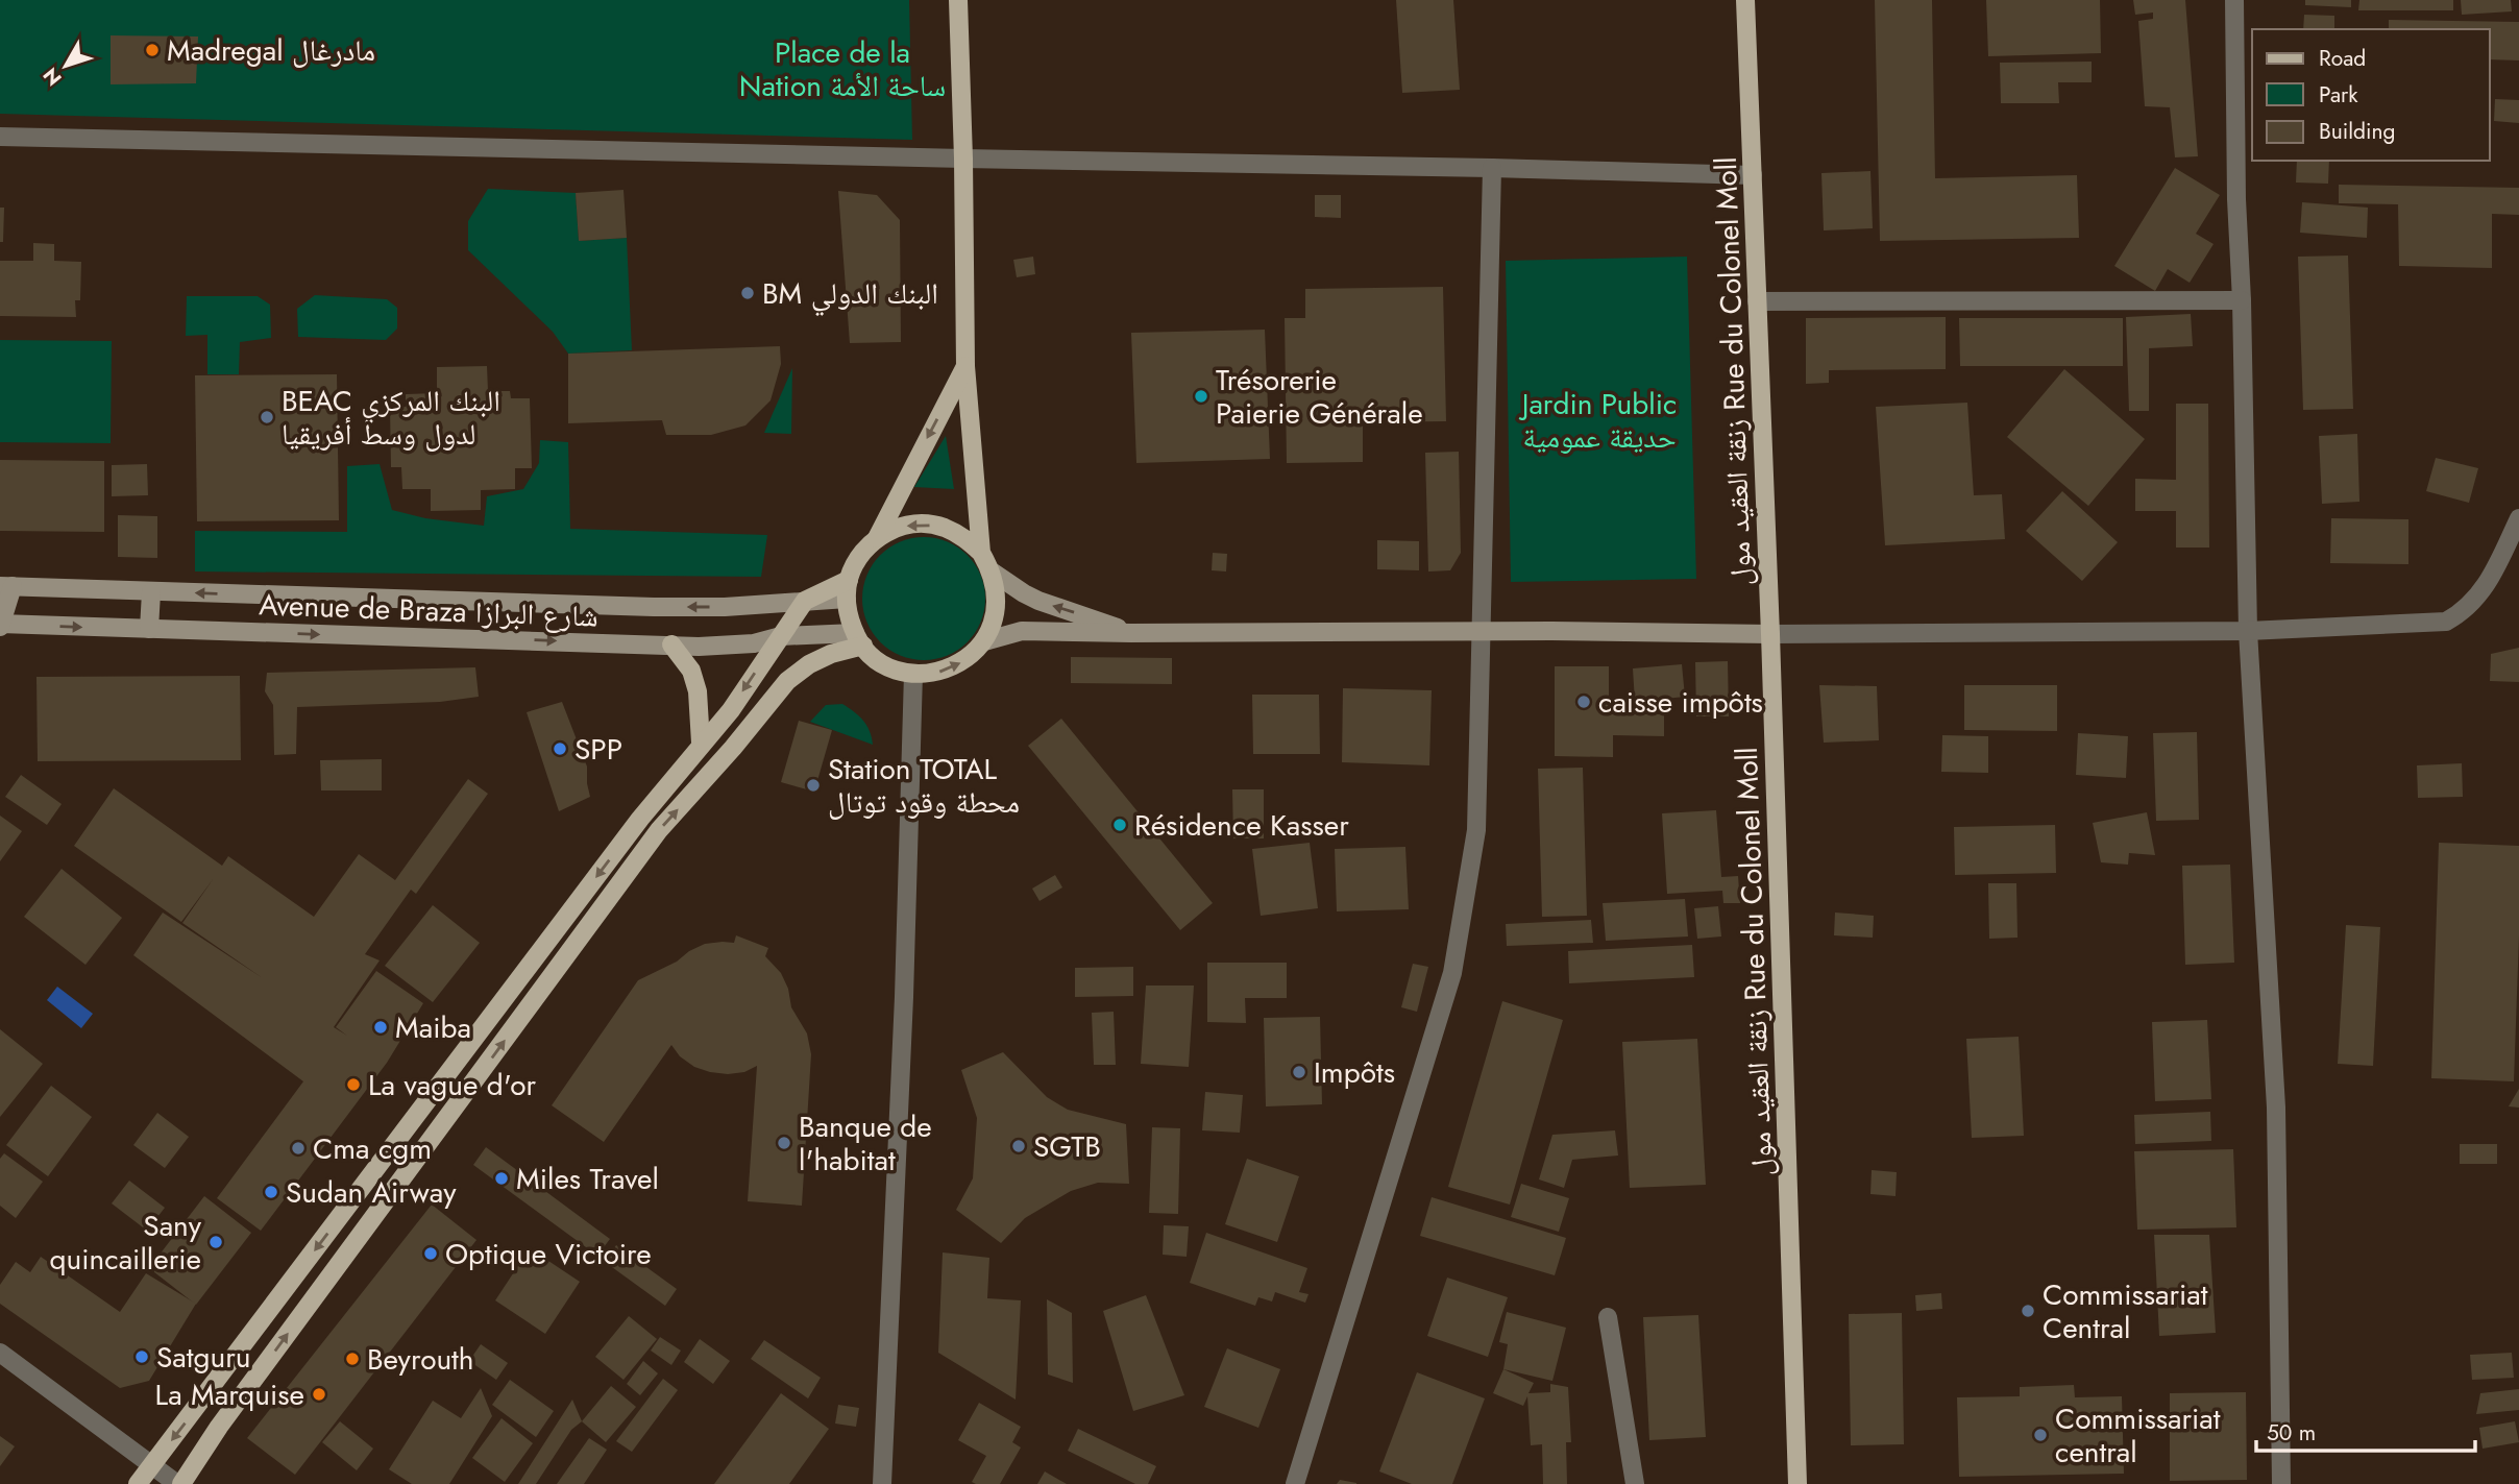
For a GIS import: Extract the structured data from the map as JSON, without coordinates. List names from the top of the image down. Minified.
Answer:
{"streets":{"main road":["زنقة العقيد مول Rue du Colonel Moll","Avenue de Braza شارع البرازا"]},"parks":["Place de la Nation ساحة الأمة","Jardin Public حديقة عمومية"],"places":["Madregal مادرغال","BM البنك الدولي","Trésorerie Paierie Générale","BEAC البنك المركزي لدول وسط أفريقيا","caisse impôts","SPP","Station TOTAL محطة وقود توتال","Résidence Kasser","Maiba","Impôts","La vague d'or","Banque de l'habitat","SGTB","Cma cgm","Miles Travel","Sudan Airway","Sany quincaillerie","Optique Victoire","Commissariat Central","Satguru","Beyrouth","La Marquise","Commissariat central"],"legend":["Road","Park","Building"],"scale_bar":"50 m","north":"bottom left"}
